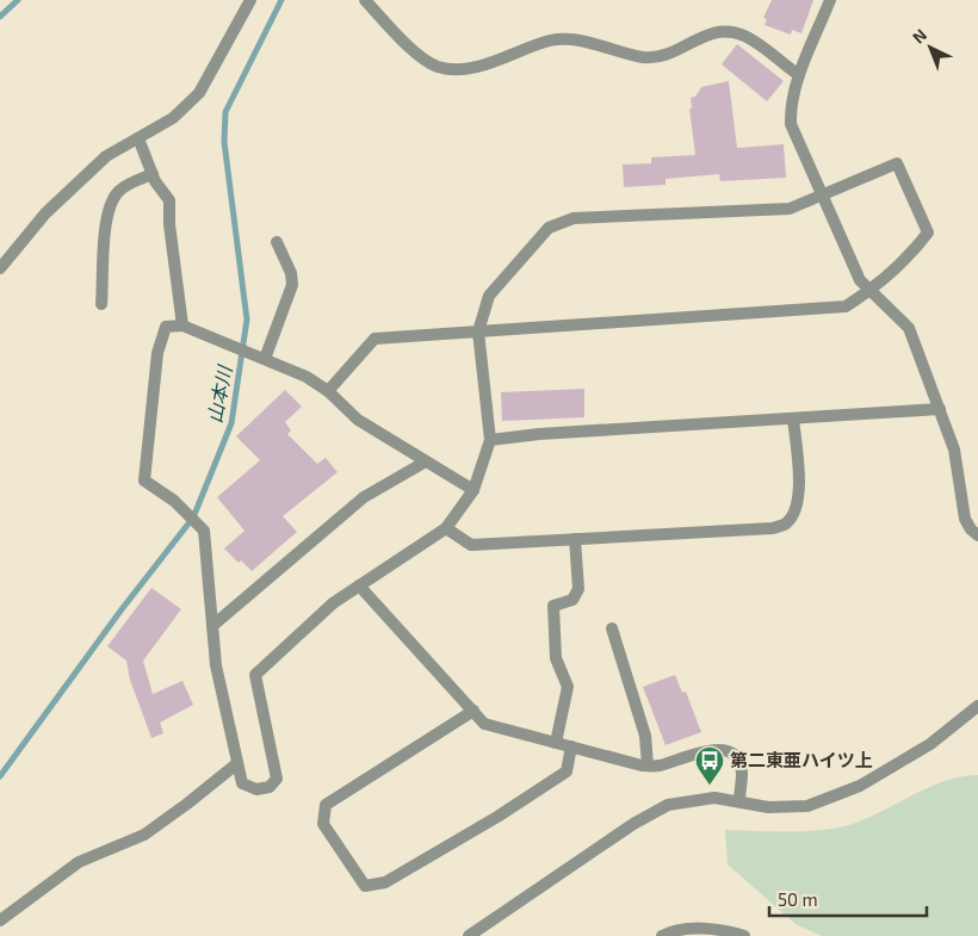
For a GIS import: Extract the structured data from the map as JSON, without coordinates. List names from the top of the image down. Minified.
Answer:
{"water":["山本川"],"places":{"bus stop":["第二東亜ハイツ上"]},"scale_bar":"50 m","north":"top left"}
